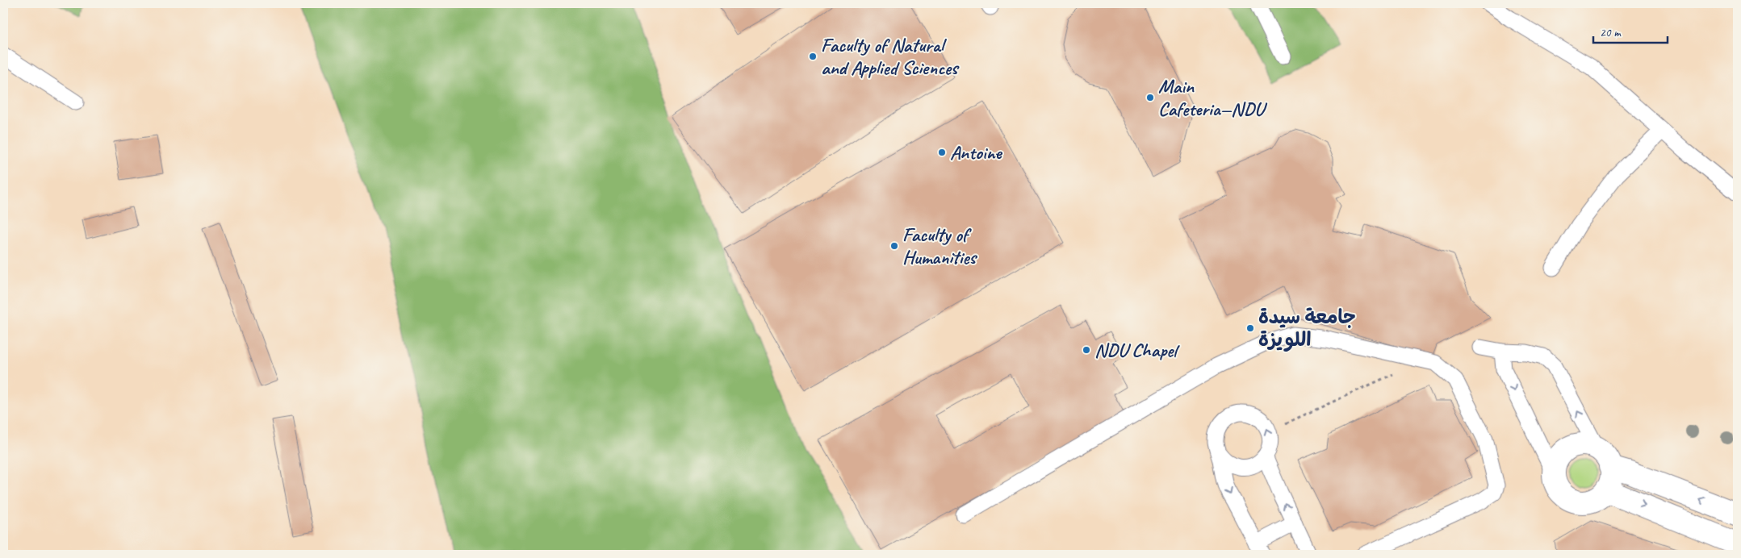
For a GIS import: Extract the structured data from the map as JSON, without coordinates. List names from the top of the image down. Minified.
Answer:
{"places":["Faculty of Natural and Applied Sciences","Main Cafeteria—NDU","Antoine","Faculty of Humanities","جامعة سيدة اللويزة","NDU Chapel"],"scale_bar":"20 m"}
